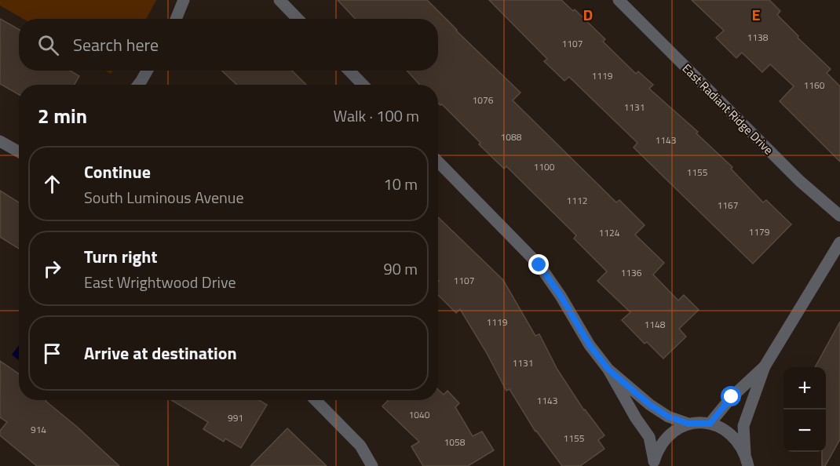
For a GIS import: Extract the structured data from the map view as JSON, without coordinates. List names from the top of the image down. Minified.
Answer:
{"streets":{"street":["East Radiant Ridge Drive"]},"house_numbers":["1138","1107","1119","1160","1076","1131","1088","1143","1100","1155","1112","1167","1179","1124","1136","1107","1119","1148","1131","1143","1040","991","914","1155","1058"],"page":{"search":"Search here","heading":["2 min","Walk · 100 m"],"list":[["Continue","South Luminous Avenue","10 m"],["Turn right","East Wrightwood Drive","90 m"],"Arrive at destination"],"map_buttons":["+","−"]},"grid":{"columns":["D","E"]}}
